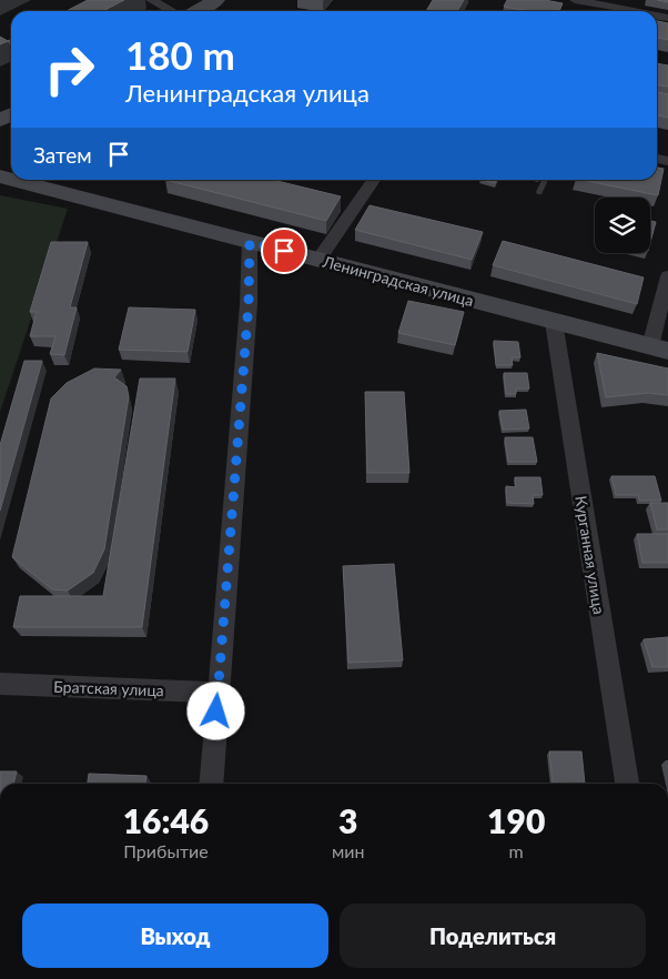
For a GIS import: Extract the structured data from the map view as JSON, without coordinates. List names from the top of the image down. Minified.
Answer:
{"streets":{"street":["Ленинградская улица","Курганная улица","Братская улица"]},"crossings":[["Ленинградская улица","Курганная улица"]],"page":{"turn":["180 m","Ленинградская улица"],"then":"Затем","eta":["16:46","Прибытие","3","мин","190","m"],"buttons":["Выход","Поделиться"]}}
